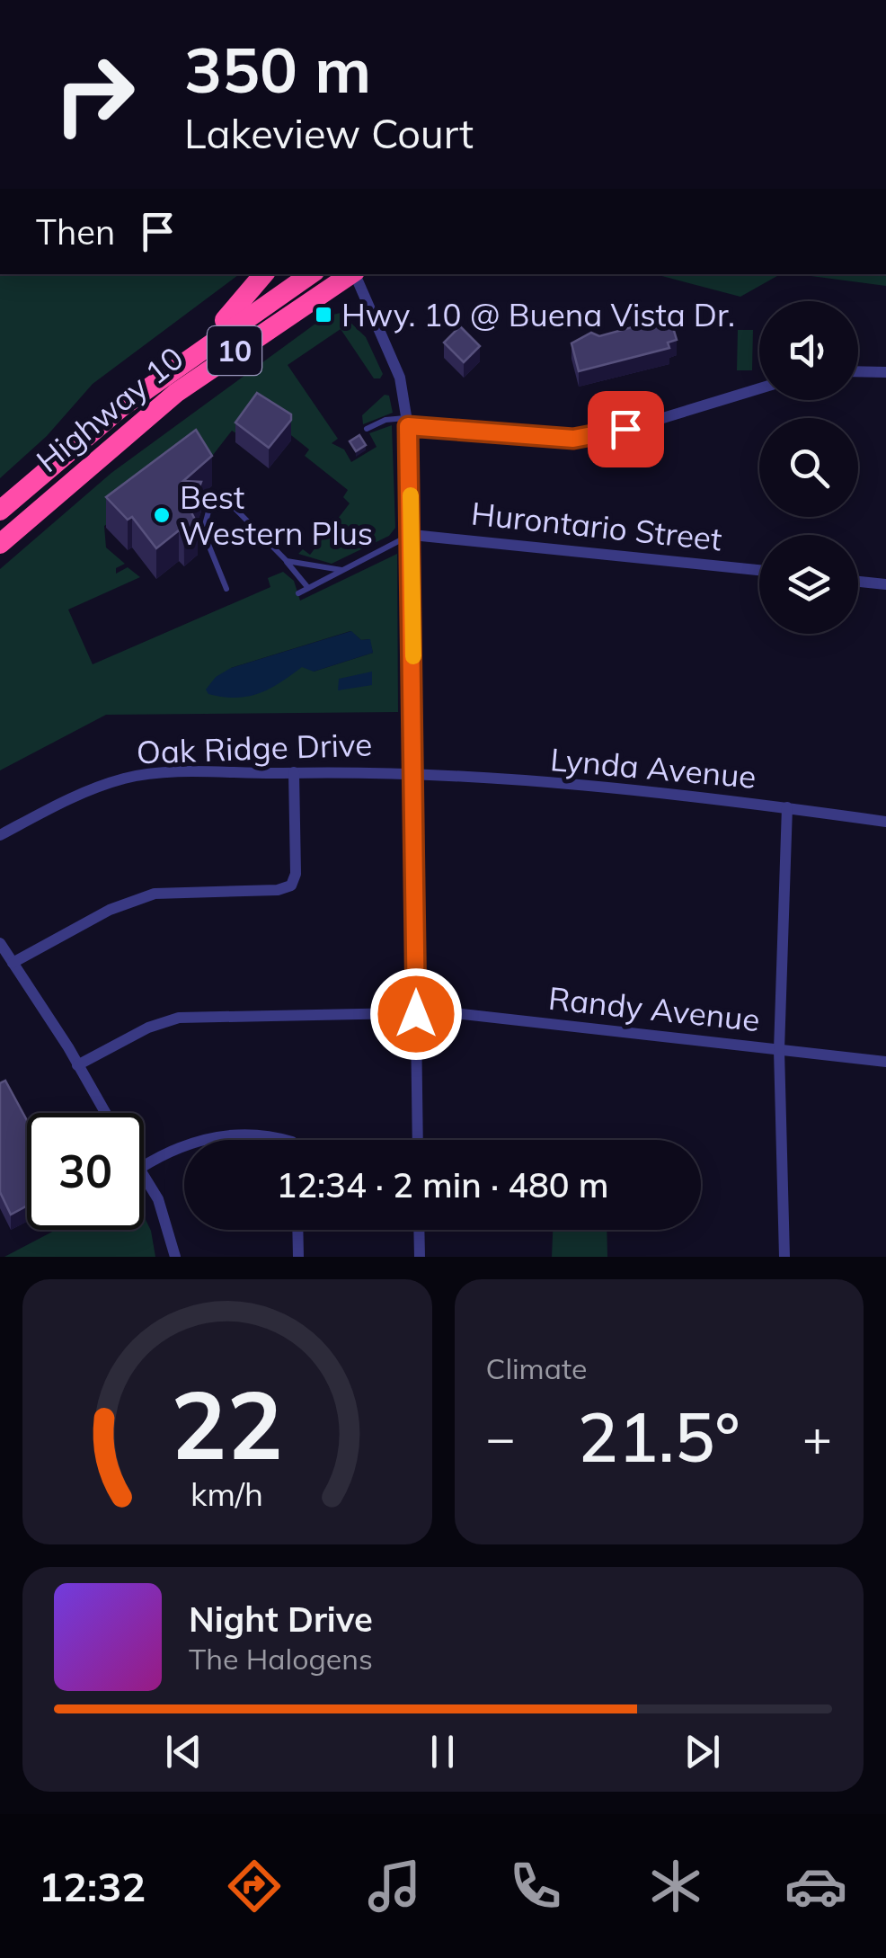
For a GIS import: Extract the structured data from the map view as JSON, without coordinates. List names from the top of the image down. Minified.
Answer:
{"streets":{"highway":["10","Highway 10"],"street":["Hurontario Street","Oak Ridge Drive","Lynda Avenue","Randy Avenue"]},"crossings":[["Oak Ridge Drive","Lynda Avenue"]],"places":{"transit":["Hwy. 10 @ Buena Vista Dr."],"other":["Best Western Plus"]},"page":{"turn":["350 m","Lakeview Court"],"then":"Then","limit":"30","trip":"12:34 · 2 min · 480 m","tile":"Climate","heat":["−","21.5°","+"],"song":["Night Drive","The Halogens"],"tabs":"12:32","gauge":["22","km/h"]}}
